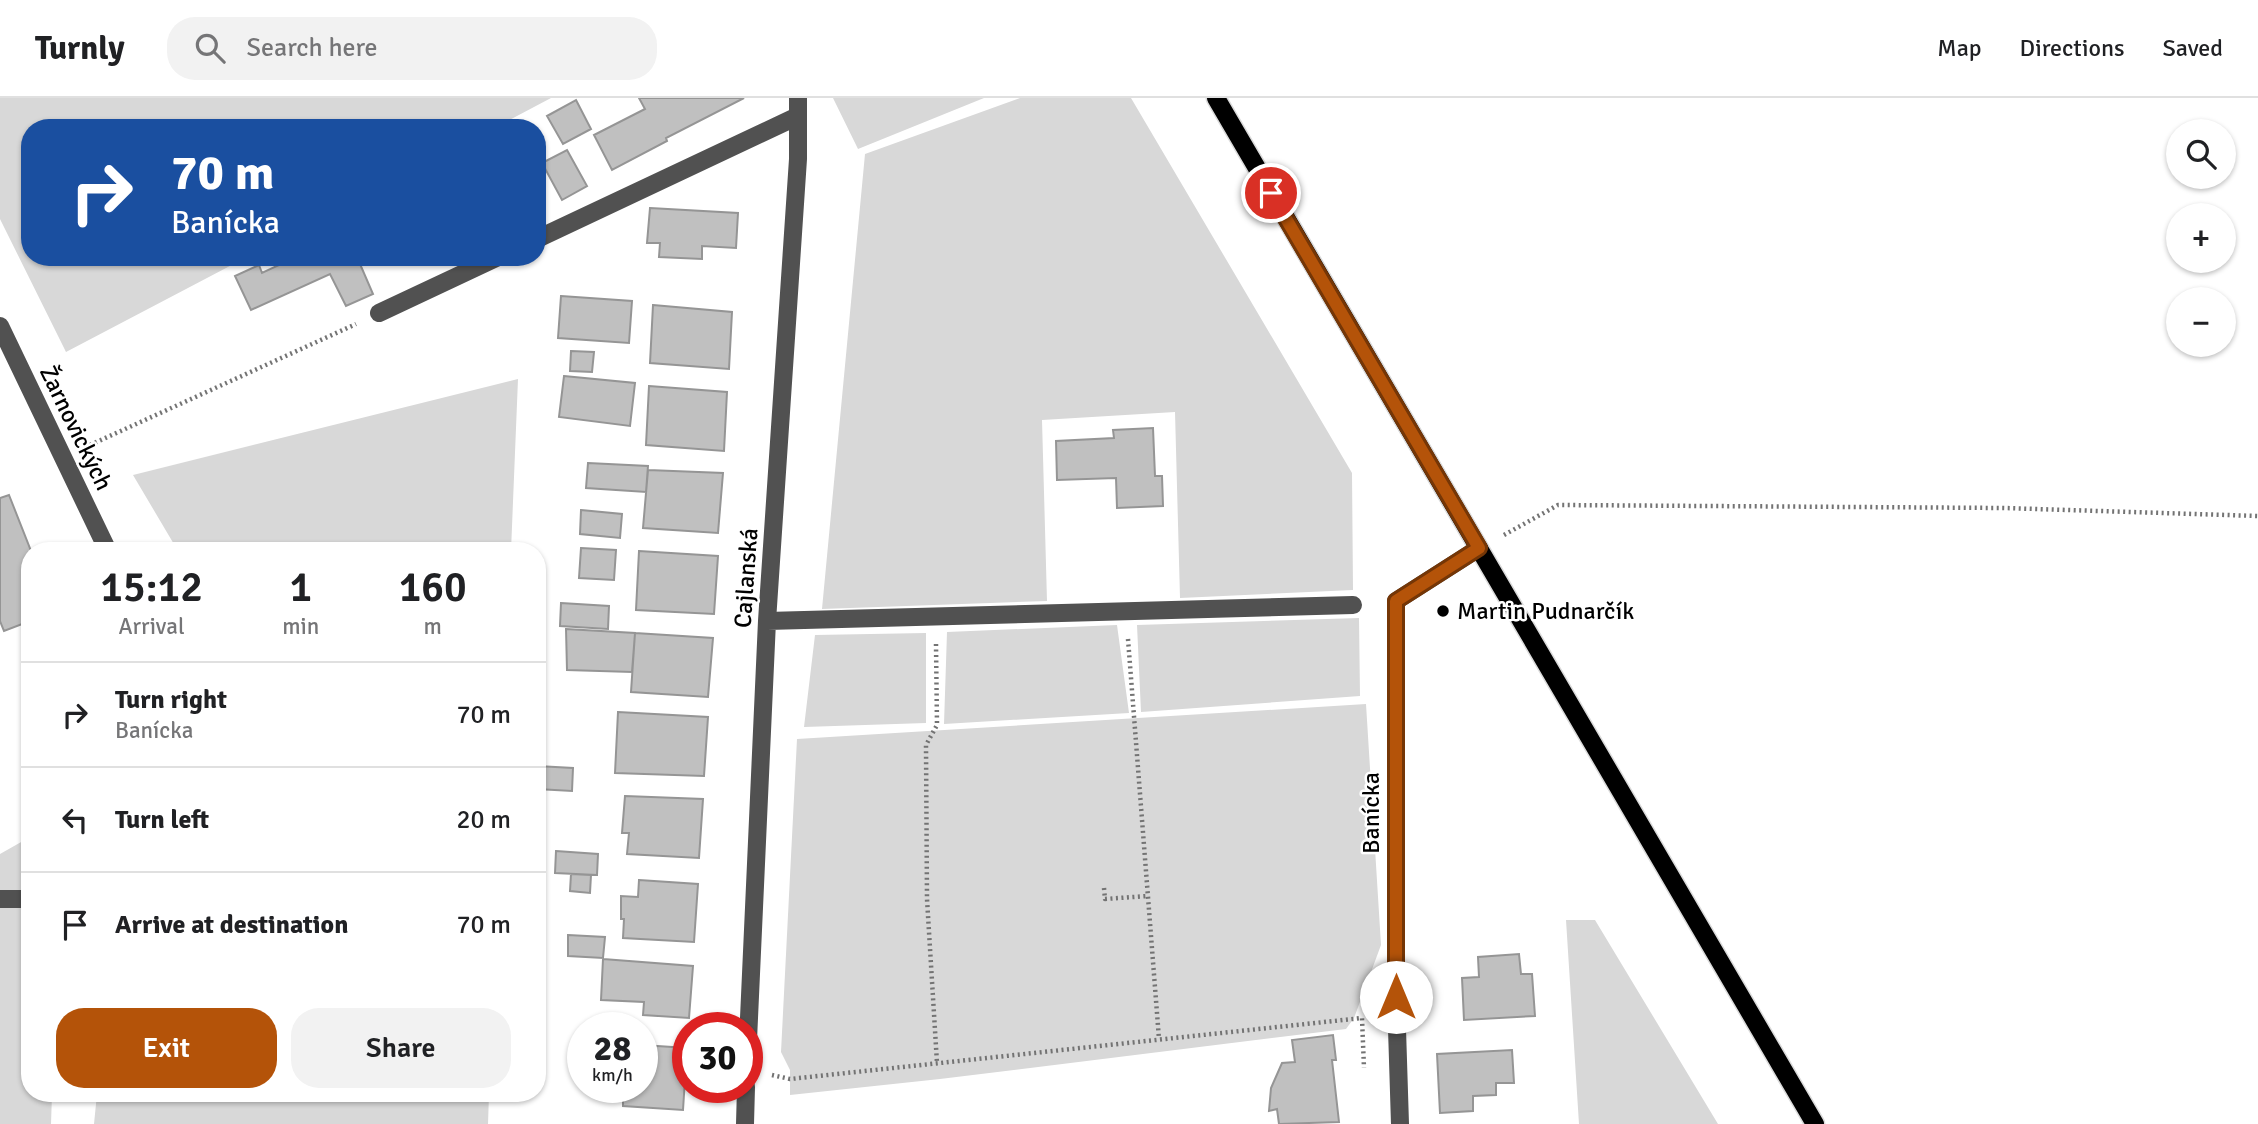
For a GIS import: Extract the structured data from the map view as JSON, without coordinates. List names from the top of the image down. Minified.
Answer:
{"streets":{"street":["Žarnovických","Cajlanská","Banícka"]},"places":["Martin Pudnarčík"],"page":{"header":"Turnly","search":"Search here","nav":["Map","Directions","Saved"],"map_buttons":["+","−"],"turn":["70 m","Banícka"],"eta":["15:12","Arrival","1","min","160","m"],"list":[{"name":"Turn right","note":"Banícka","value":"70 m"},{"name":"Turn left","value":"20 m"},{"name":"Arrive at destination","value":"70 m"}],"buttons":["Exit","Share"],"speed":"28 km/h","limit":"30"}}
